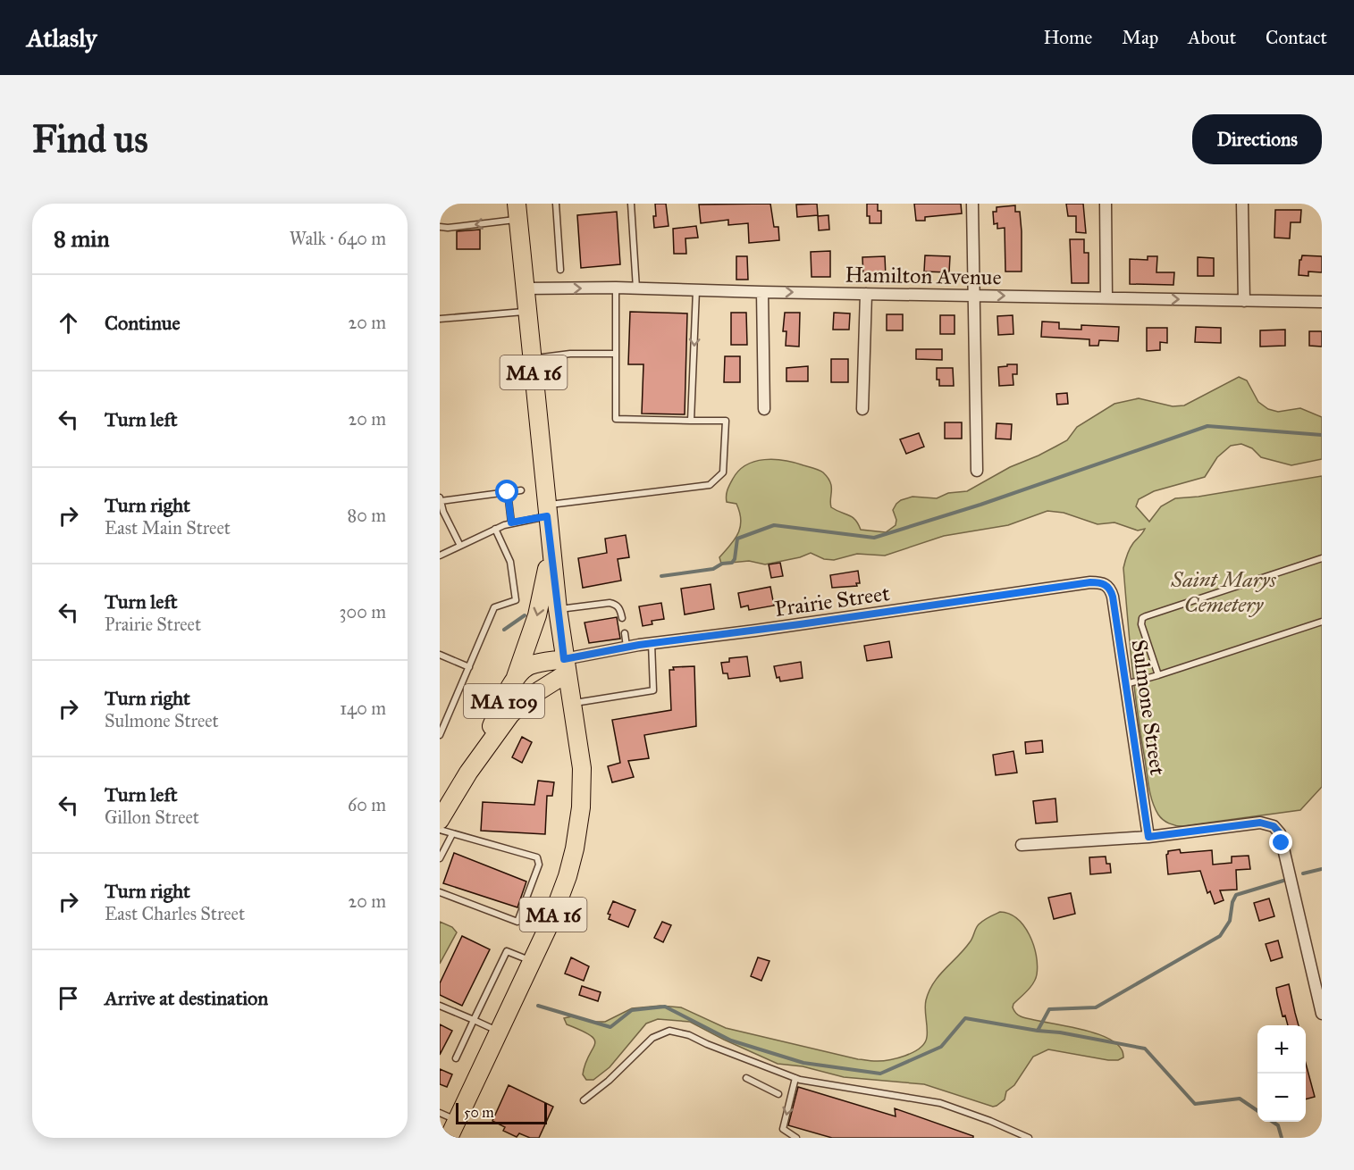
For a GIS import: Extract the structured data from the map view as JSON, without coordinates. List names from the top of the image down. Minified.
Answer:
{"streets":{"main road":["MA 16","MA 109"],"street":["Hamilton Avenue","Prairie Street","Sulmone Street"]},"crossings":[["Hamilton Avenue","MA 16"],["MA 16","Prairie Street"],["MA 16","MA 109"],["Prairie Street","MA 109"],["Prairie Street","Sulmone Street"]],"one_way":["Hamilton Avenue"],"parks":["Saint Marys Cemetery"],"scale_bar":"50 m","page":{"header":"Atlasly","nav":["Home","Map","About","Contact"],"buttons":"Directions","title":"Find us","heading":["8 min","Walk · 640 m"],"list":[["Continue","20 m"],["Turn left","20 m"],["Turn right","East Main Street","80 m"],["Turn left","Prairie Street","300 m"],["Turn right","Sulmone Street","140 m"],["Turn left","Gillon Street","60 m"],["Turn right","East Charles Street","20 m"],"Arrive at destination"],"map_buttons":["+","−"],"scale":"50 m"}}
